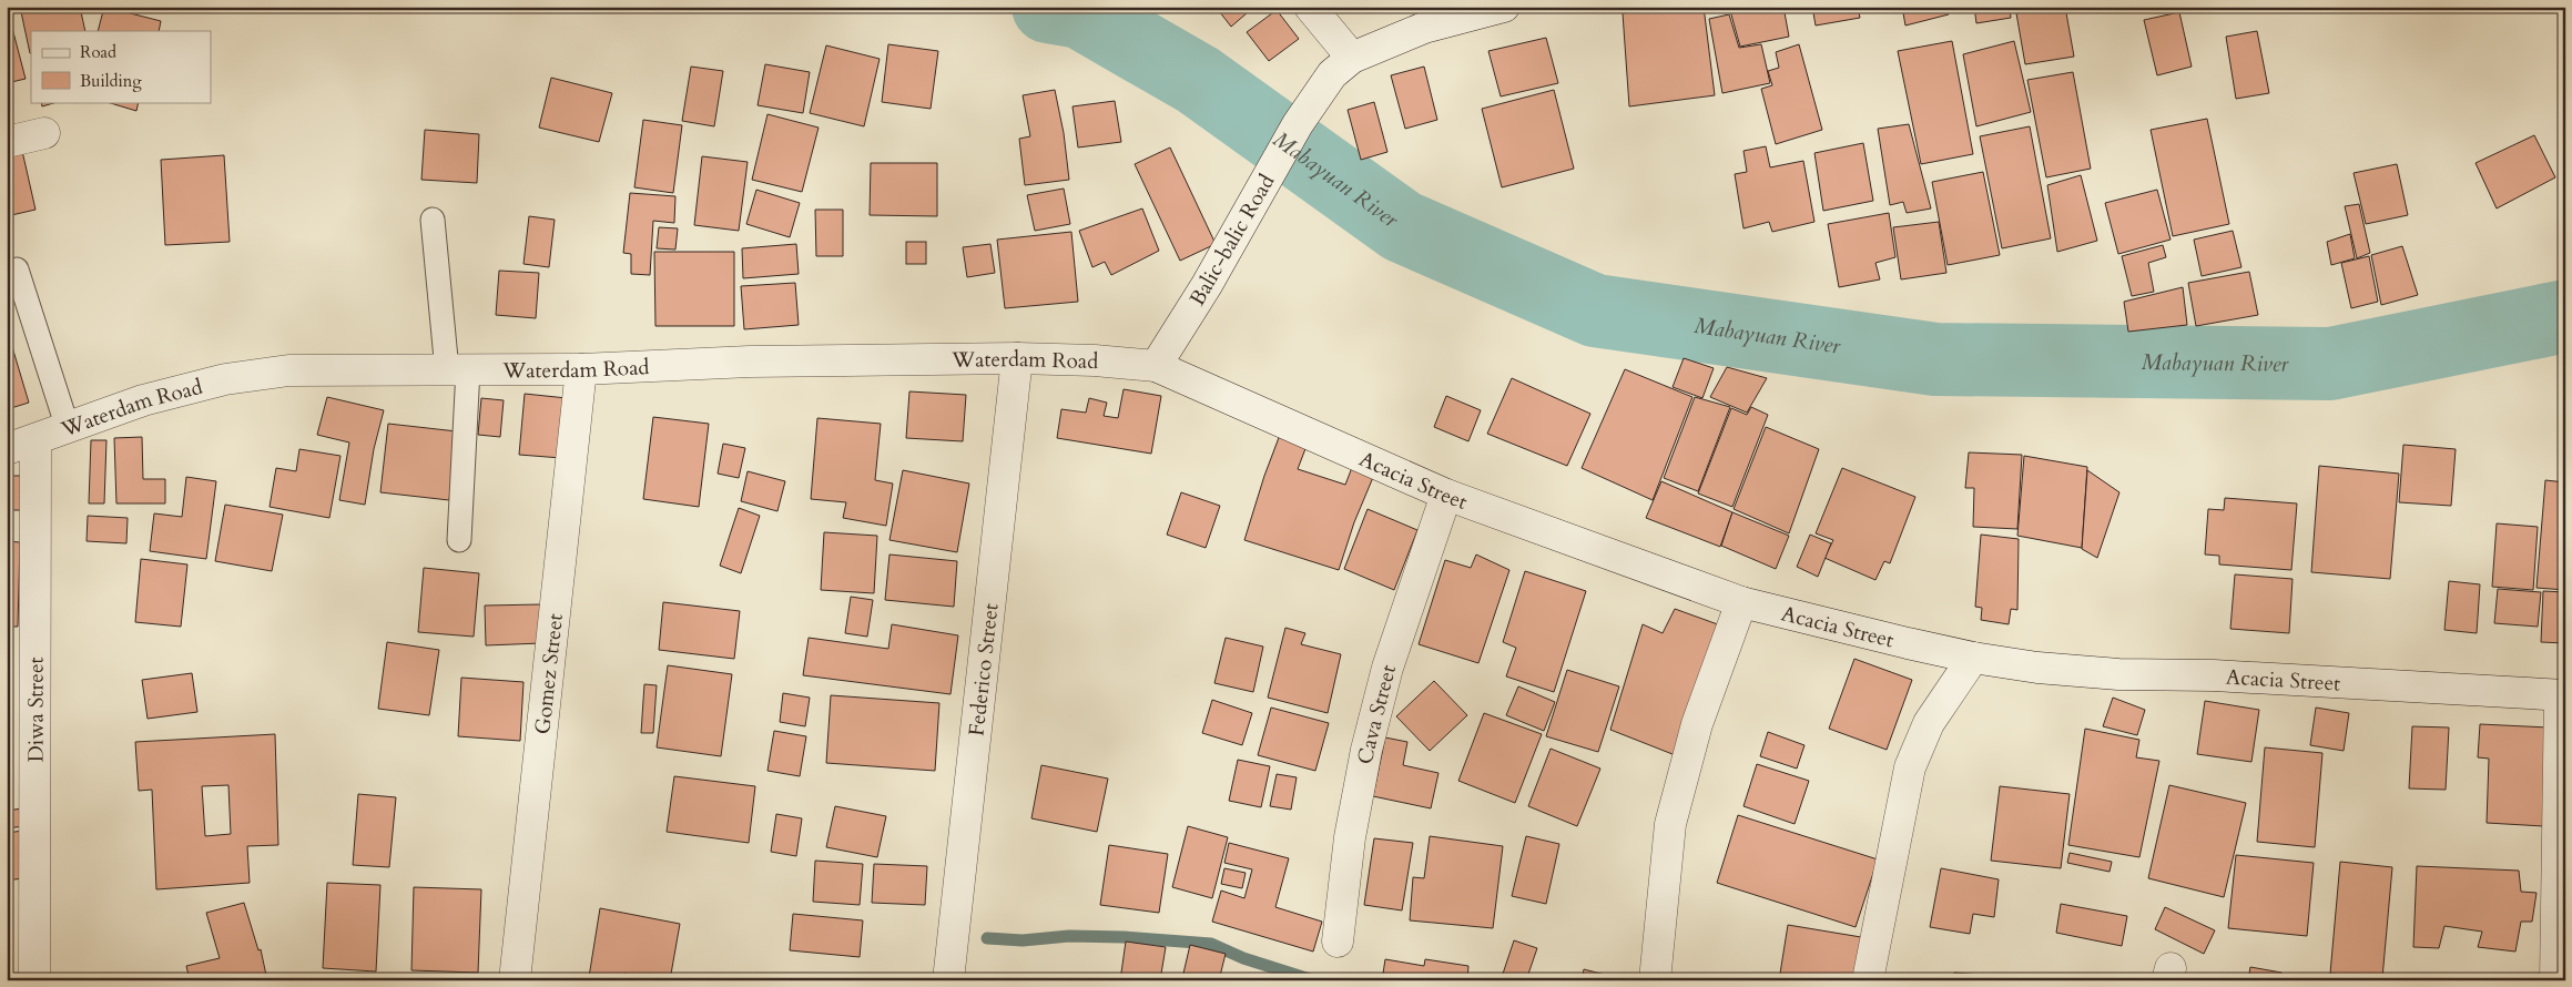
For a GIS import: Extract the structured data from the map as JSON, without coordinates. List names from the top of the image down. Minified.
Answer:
{"streets":{"street":["Balic-balic Road","Waterdam Road","Acacia Street","Federico Street","Gomez Street","Diwa Street","Cava Street"]},"crossings":[["Balic-balic Road","Waterdam Road"],["Balic-balic Road","Acacia Street"],["Waterdam Road","Acacia Street"],["Waterdam Road","Federico Street"],["Waterdam Road","Gomez Street"],["Waterdam Road","Diwa Street"],["Acacia Street","Cava Street"]],"water":["Mabayuan River"],"legend":["Road","Building"]}
